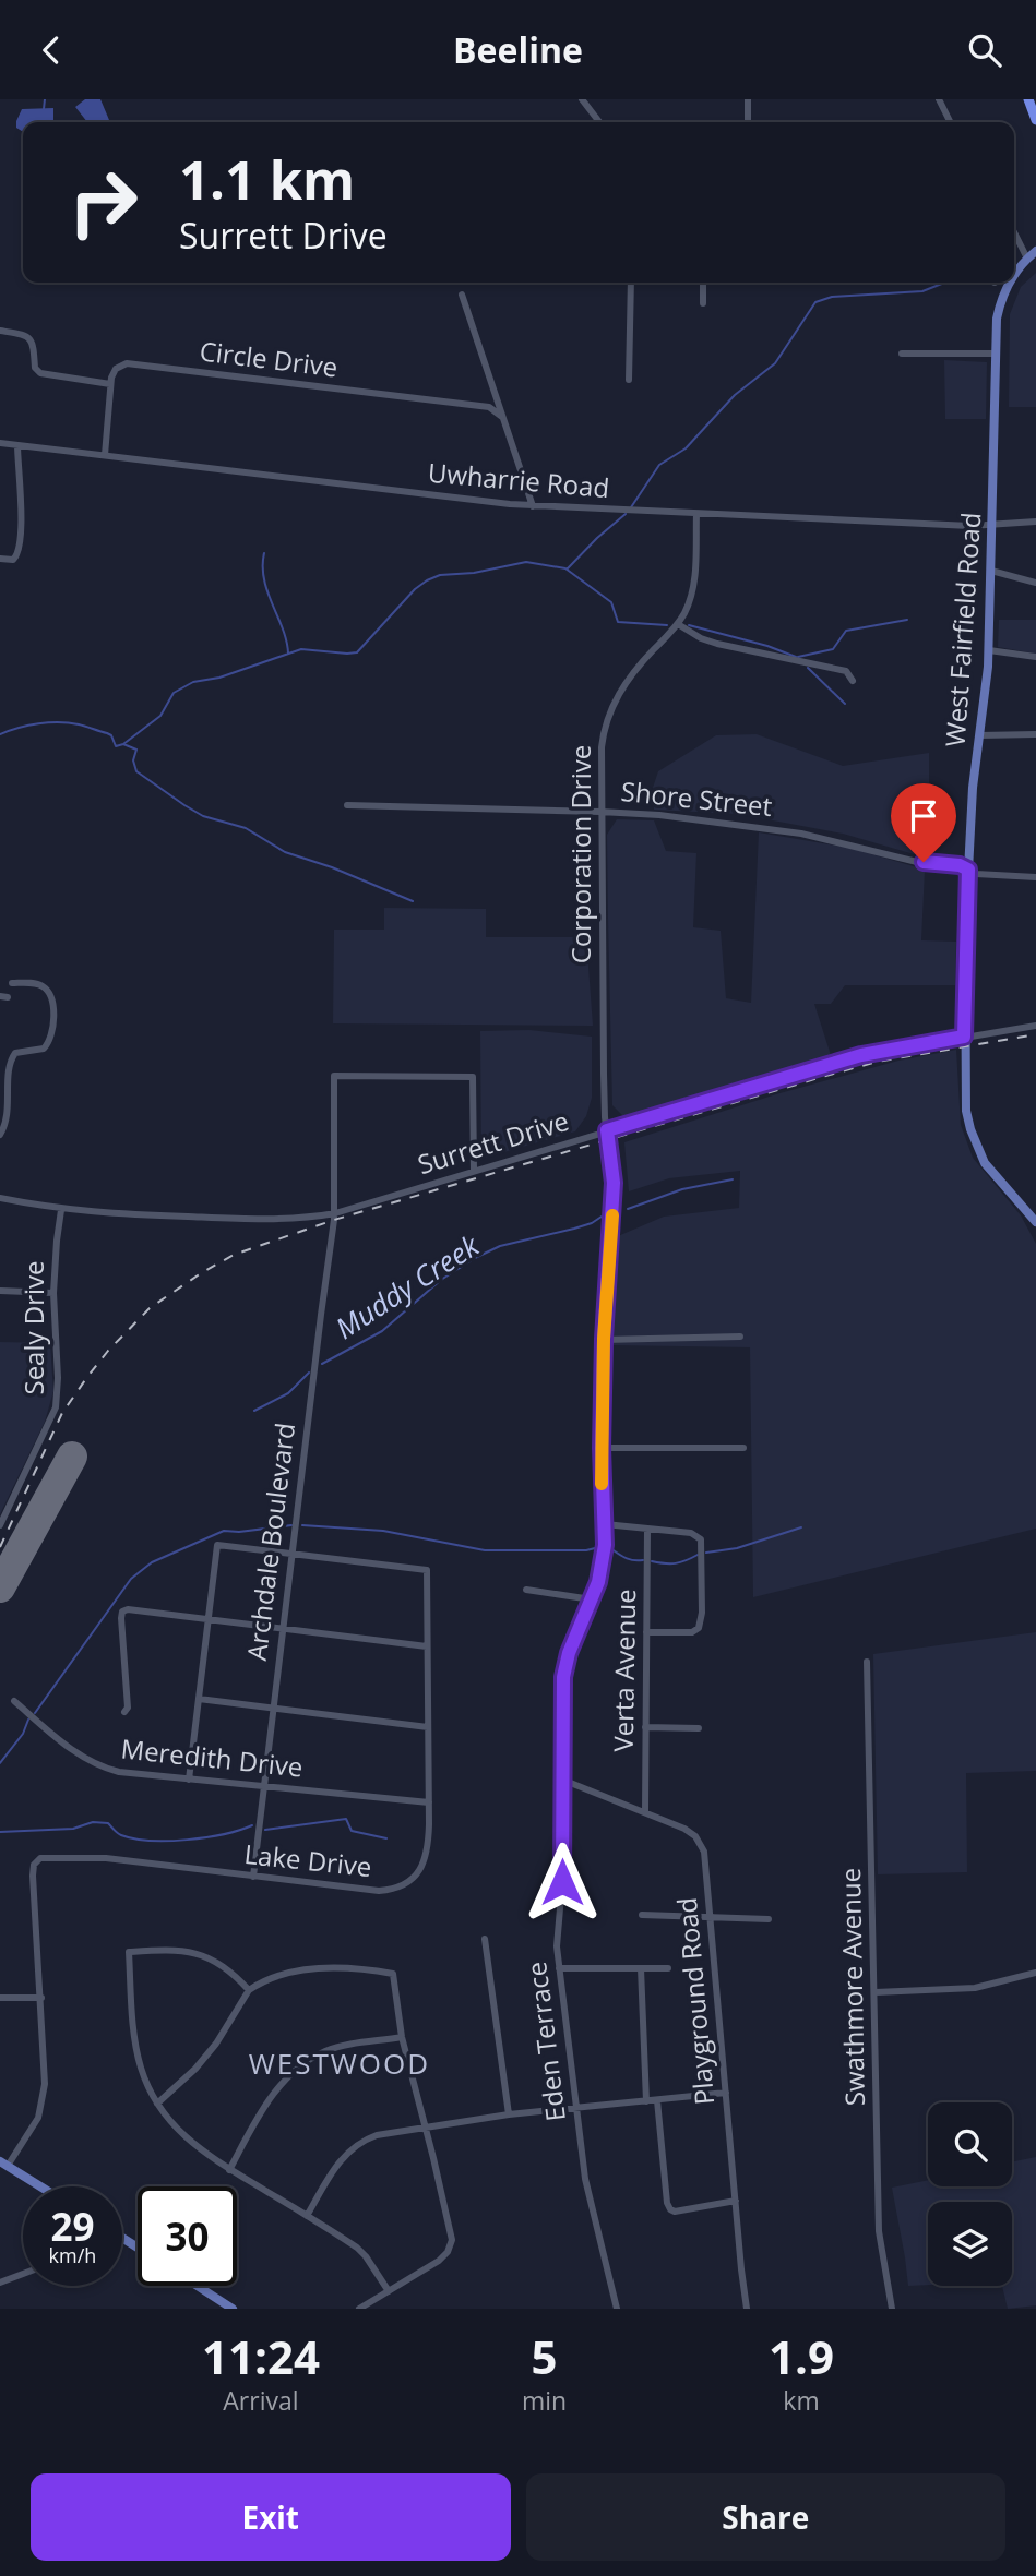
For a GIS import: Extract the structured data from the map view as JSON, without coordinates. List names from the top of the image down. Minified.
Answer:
{"streets":{"main road":["West Fairfield Road"],"street":["Circle Drive","Uwharrie Road","Shore Street","Corporation Drive","Surrett Drive","Sealy Drive","Archdale Boulevard","Verta Avenue","Meredith Drive","Lake Drive","Swathmore Avenue","Playground Road","Eden Terrace"]},"crossings":[["Uwharrie Road","West Fairfield Road"],["Uwharrie Road","Corporation Drive"],["West Fairfield Road","Shore Street"],["West Fairfield Road","Surrett Drive"],["Shore Street","Corporation Drive"],["Corporation Drive","Surrett Drive"],["Corporation Drive","Eden Terrace"],["Surrett Drive","Sealy Drive"],["Surrett Drive","Archdale Boulevard"],["Surrett Drive","Eden Terrace"],["Archdale Boulevard","Meredith Drive"],["Archdale Boulevard","Lake Drive"],["Verta Avenue","Playground Road"],["Meredith Drive","Lake Drive"],["Playground Road","Eden Terrace"]],"districts":["WESTWOOD"],"water":["Muddy Creek"],"page":{"header":"Beeline","turn":["1.1 km","Surrett Drive"],"speed":"29 km/h","limit":"30","eta":["11:24","Arrival","5","min","1.9","km"],"buttons":["Exit","Share"]}}
